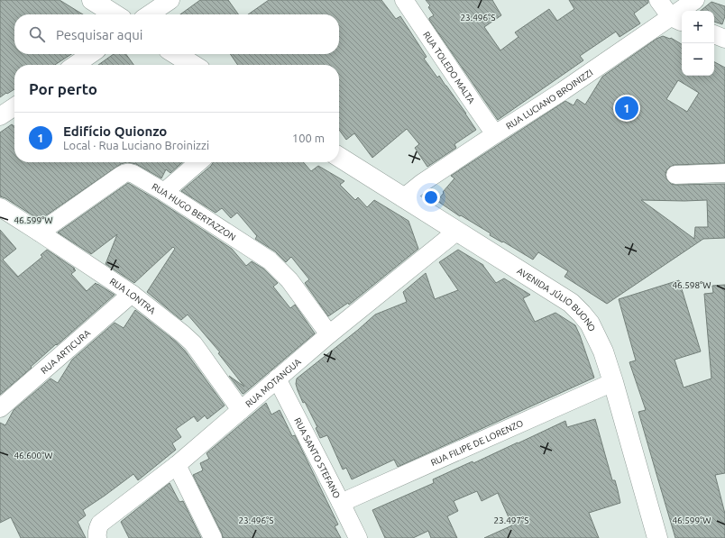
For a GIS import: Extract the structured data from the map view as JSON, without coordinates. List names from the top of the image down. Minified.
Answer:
{"streets":{"main road":["AVENIDA JÚLIO BUONO"],"street":["RUA TOLEDO MALTA","RUA LUCIANO BROINIZZI","RUA HUGO BERTAZZON","RUA LONTRA","RUA ARTICURA","RUA MOTANGUA","RUA FILIPE DE LORENZO","RUA SANTO STEFANO"]},"crossings":[["RUA TOLEDO MALTA","RUA LUCIANO BROINIZZI"],["RUA LUCIANO BROINIZZI","AVENIDA JÚLIO BUONO"],["RUA HUGO BERTAZZON","RUA LONTRA"],["RUA HUGO BERTAZZON","RUA MOTANGUA"],["RUA LONTRA","RUA ARTICURA"],["RUA LONTRA","RUA MOTANGUA"],["AVENIDA JÚLIO BUONO","RUA MOTANGUA"],["AVENIDA JÚLIO BUONO","RUA FILIPE DE LORENZO"],["RUA MOTANGUA","RUA SANTO STEFANO"],["RUA FILIPE DE LORENZO","RUA SANTO STEFANO"]],"page":{"map_buttons":["+","−"],"search":"Pesquisar aqui","heading":"Por perto","pins":"1","list":[{"mark":"1","name":"Edifício Quionzo","note":"Local · Rua Luciano Broinizzi","value":"100 m"}]},"coordinates":["23.496°S","46.599°W","46.598°W","46.600°W","23.497°S"]}
